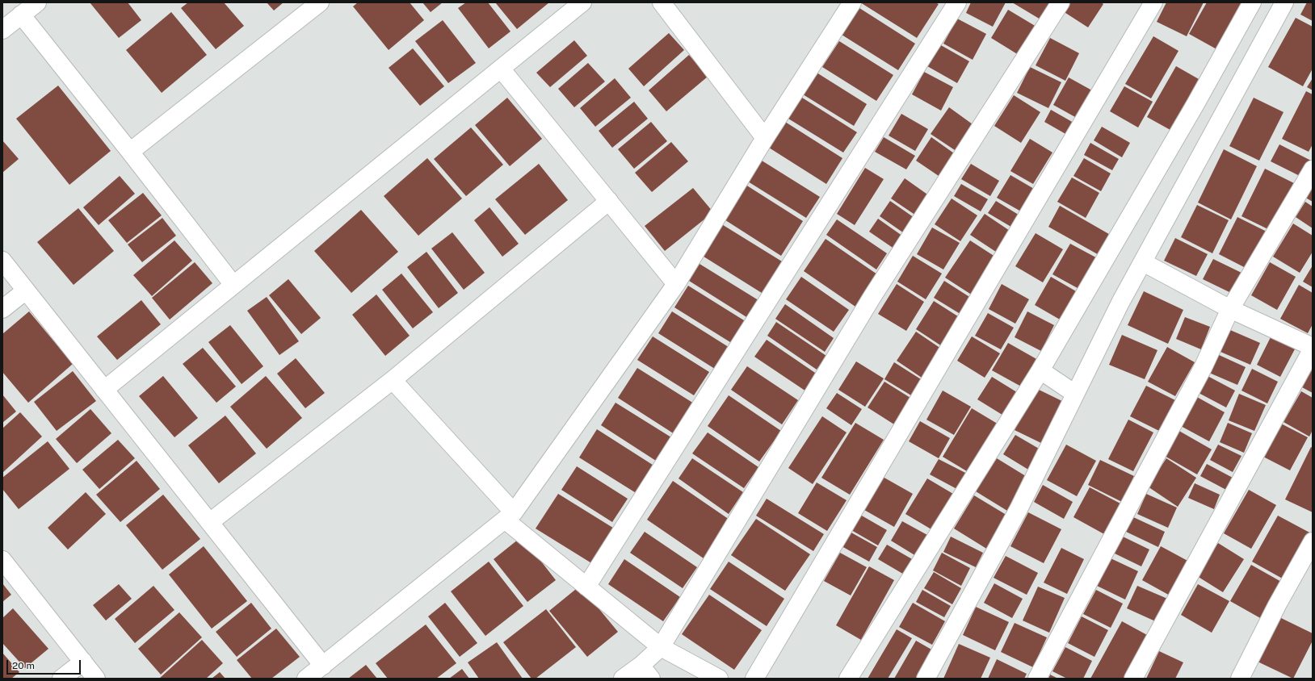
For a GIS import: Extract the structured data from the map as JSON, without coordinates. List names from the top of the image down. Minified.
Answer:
{"scale_bar":"20 m"}
